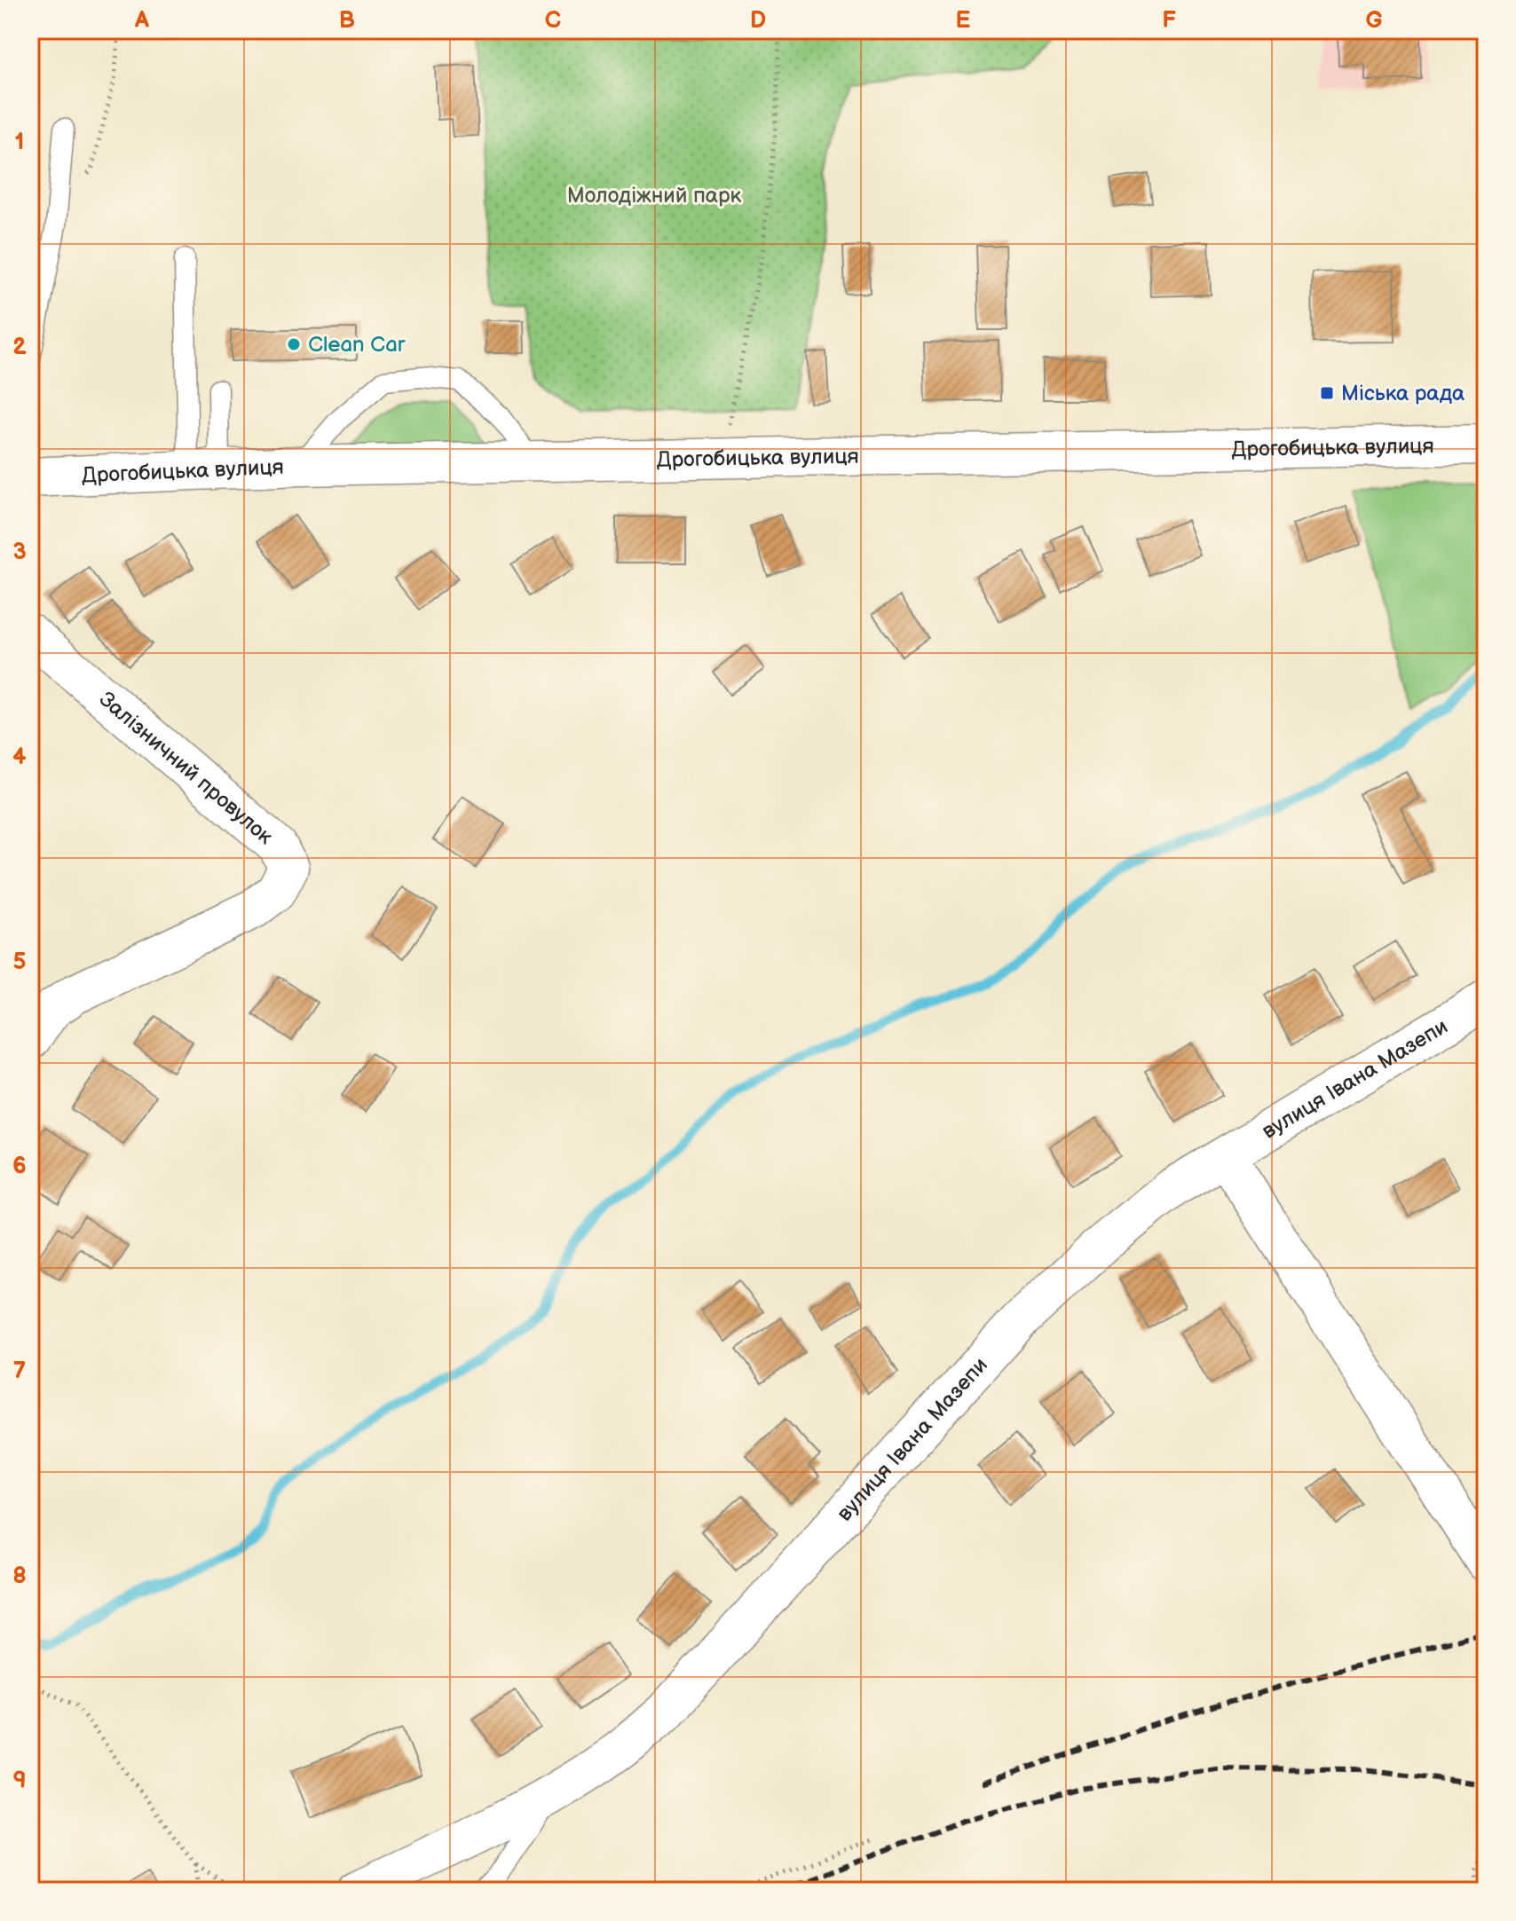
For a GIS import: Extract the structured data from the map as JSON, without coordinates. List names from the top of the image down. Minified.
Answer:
{"streets":{"street":["Дрогобицька вулиця","Залізничний провулок","вулиця Івана Мазепи"]},"parks":["Молодіжний парк"],"places":{"other":["Clean Car"],"transit":["Міська рада"]},"grid":{"columns":["A","B","C","D","E","F","G"],"rows":["1","2","3","4","5","6","7","8","9"]}}
